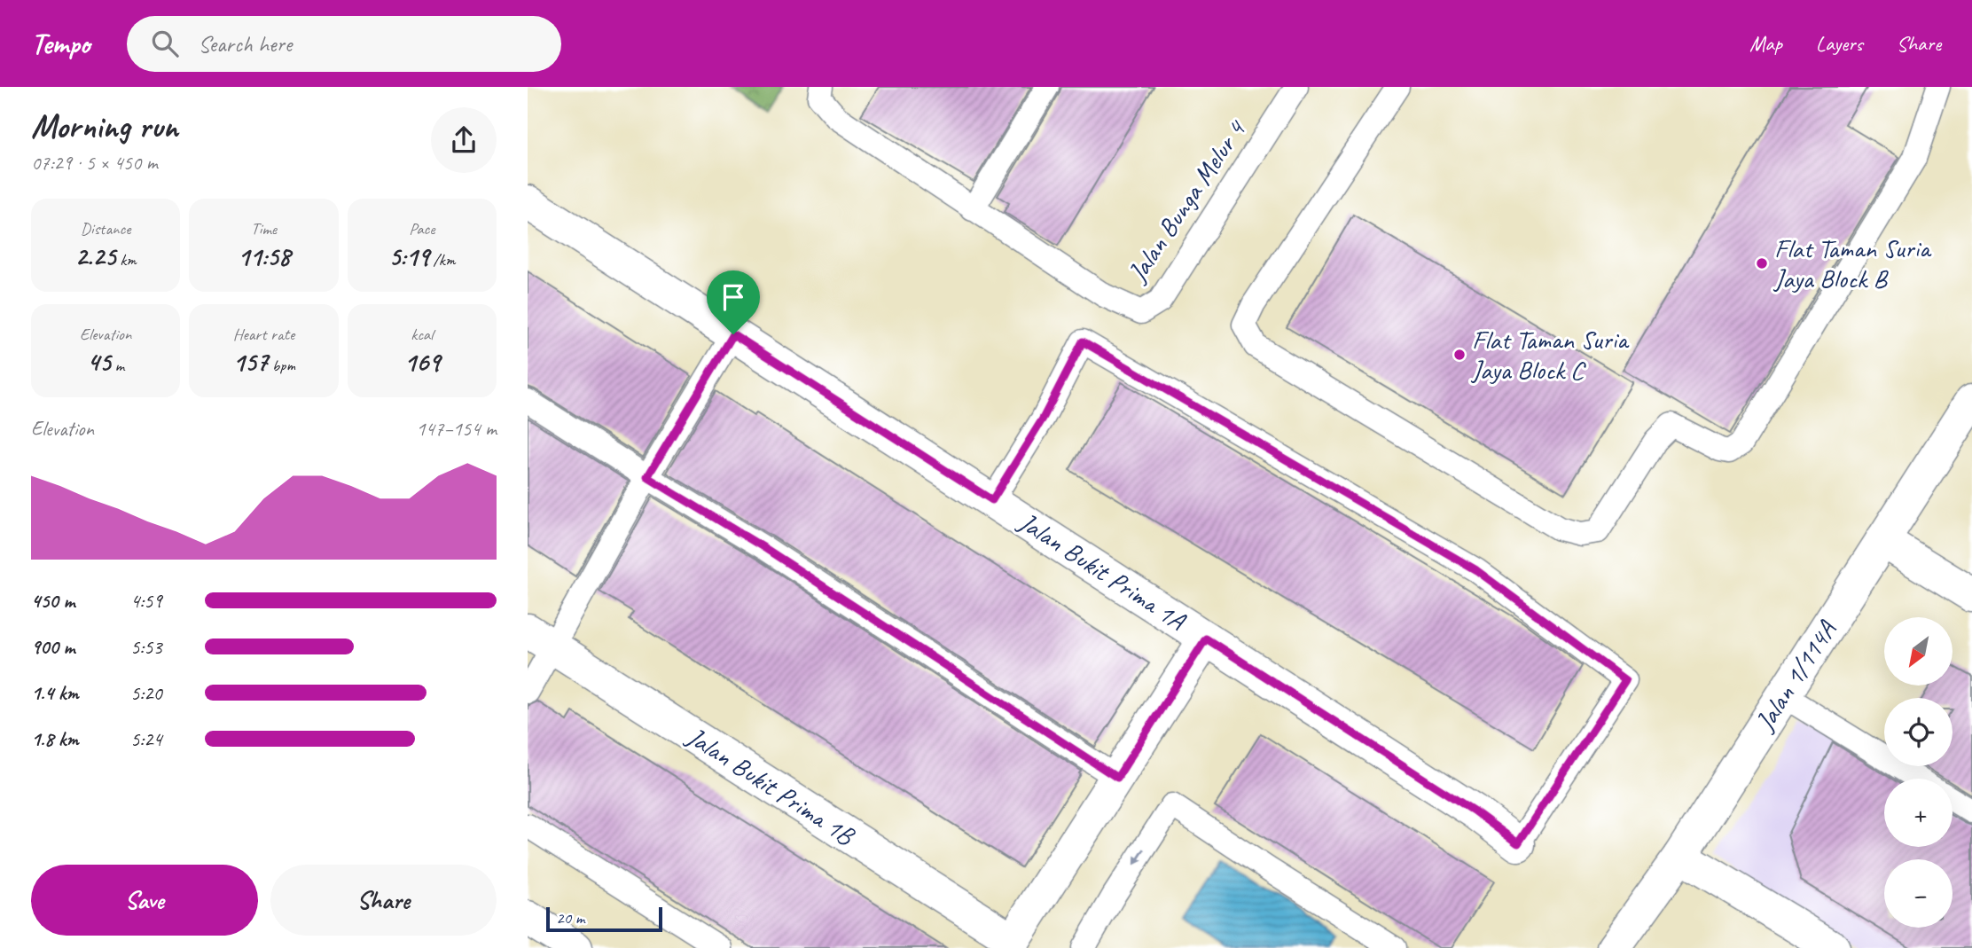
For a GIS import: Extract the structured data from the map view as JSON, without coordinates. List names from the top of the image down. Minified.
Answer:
{"streets":{"street":["Jalan Bukit Prima 1A","Jalan 1/114A","Jalan Bukit Prima 1B"],"lane":["Jalan Bunga Melur 4"]},"places":["Flat Taman Suria Jaya Block B","Flat Taman Suria Jaya Block C"],"scale_bar":"20 m","north":"bottom left","page":{"header":"Tempo","search":"Search here","nav":["Map","Layers","Share"],"heading":["Morning run","07:29 · 5 × 450 m"],"stats":[["Distance","2.25 km"],["Time","11:58"],["Pace","5:19 /km"],["Elevation","45 m"],["Heart rate","157 bpm"],["kcal","169"]],"chart":["Elevation","147–154 m"],"list":[{"name":"450 m","note":"4:59"},{"name":"900 m","note":"5:53"},{"name":"1.4 km","note":"5:20"},{"name":"1.8 km","note":"5:24"}],"map_buttons":["+","−"],"buttons":["Save","Share"],"scale":"20 m"}}
